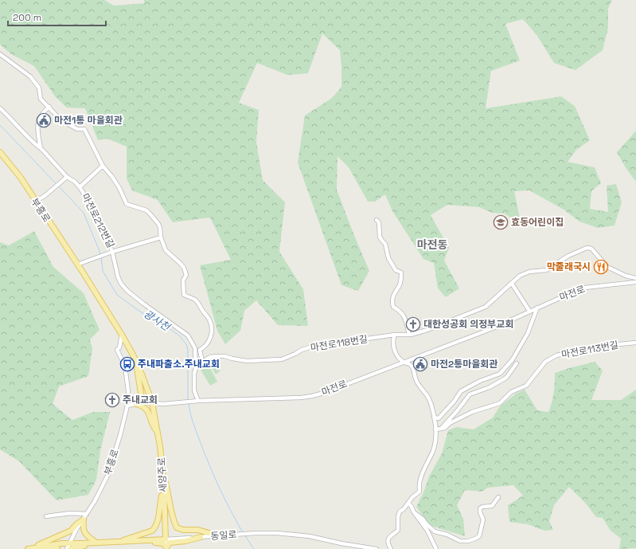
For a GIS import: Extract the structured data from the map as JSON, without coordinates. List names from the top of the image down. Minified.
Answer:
{"streets":{"main road":["부흥로","새양주로","동일로"],"street":["마전로212번길","마전로","마전로118번길","마전로113번길"]},"crossings":[["부흥로","마전로"],["부흥로","새양주로"],["부흥로","동일로"],["마전로","새양주로"],["새양주로","동일로"]],"districts":["마전동"],"water":["광사천"],"places":{"public building":["마전1통 마을회관","마전2통마을회관"],"school or university":["효동어린이집"],"restaurant":["막줄래국시"],"church":["대한성공회 의정부교회","주내교회"],"bus stop":["주내파출소.주내교회"]},"scale_bar":"200 m"}
